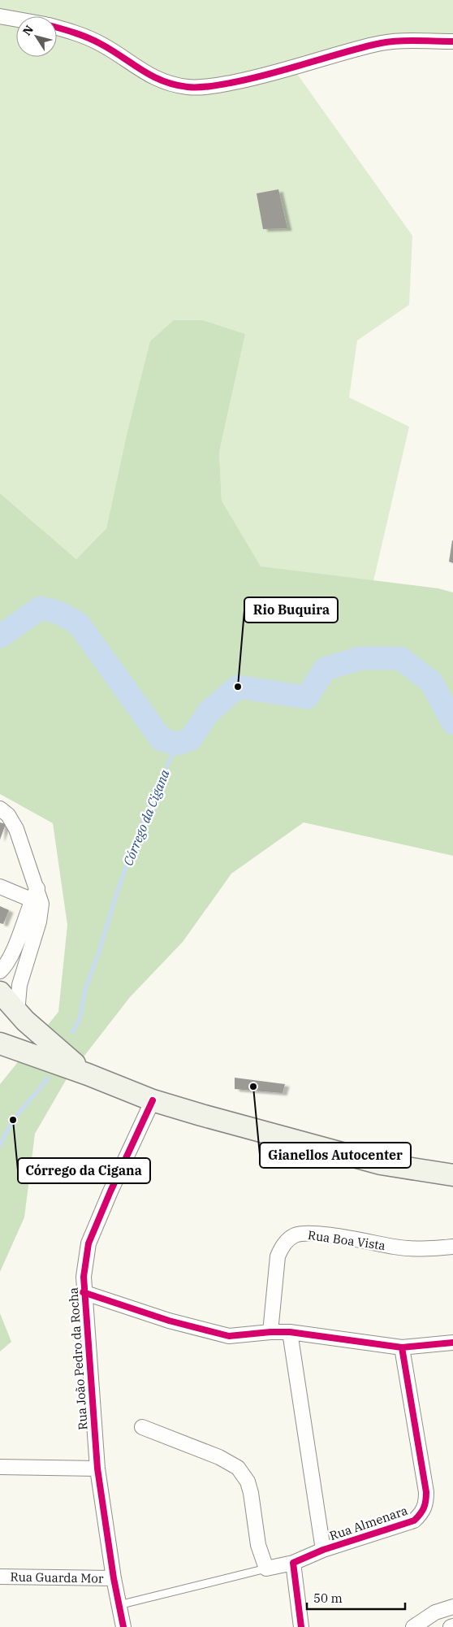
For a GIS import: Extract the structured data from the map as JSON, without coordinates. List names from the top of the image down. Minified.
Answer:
{"streets":{"street":["Rua Boa Vista","Rua João Pedro da Rocha","Rua Almenara","Rua Guarda Mor"]},"crossings":[["Rua João Pedro da Rocha","Rua Guarda Mor"]],"water":["Córrego da Cigana"],"places":["Rio Buquira","Gianellos Autocenter","Córrego da Cigana"],"scale_bar":"50 m","north":"top left"}
